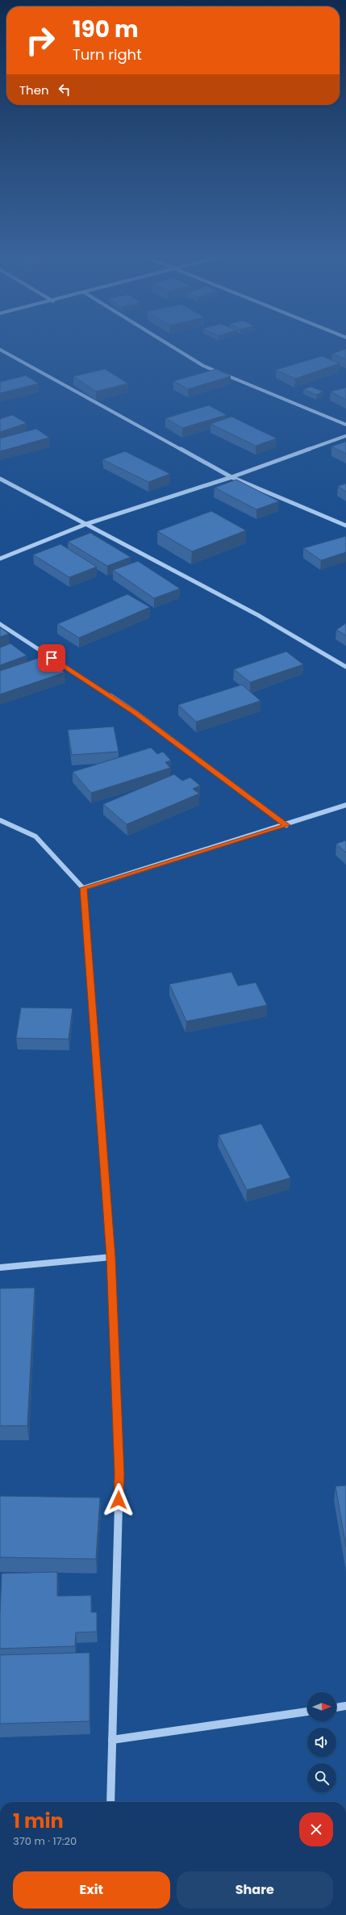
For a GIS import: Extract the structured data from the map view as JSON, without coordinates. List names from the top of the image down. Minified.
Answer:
{"north":"right","page":{"turn":["190 m","Turn right"],"then":"Then","heading":["1 min","370 m · 17:20"],"buttons":["Exit","Share"]}}
